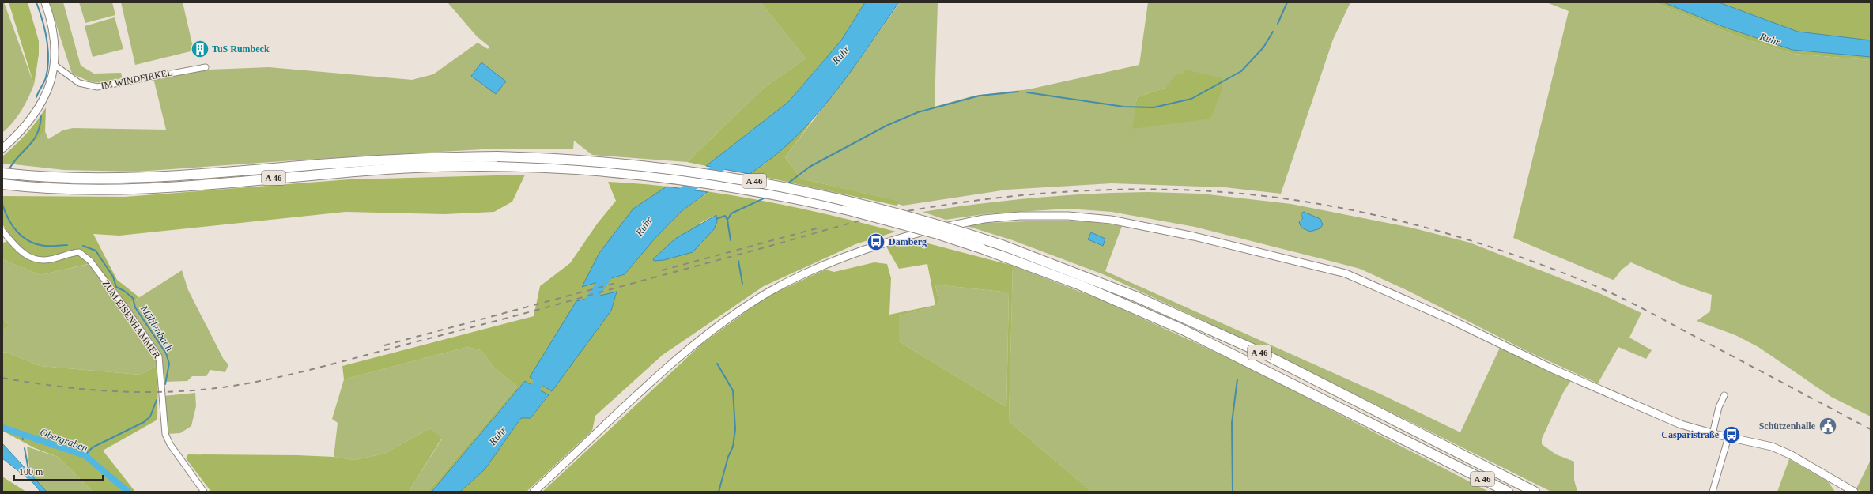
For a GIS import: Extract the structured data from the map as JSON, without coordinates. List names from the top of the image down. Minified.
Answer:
{"streets":{"highway":["A 46"],"street":["IM WINDFIRKEL","ZUM EISENHAMMER"]},"water":["Ruhr","Mühlenbach","Obergraben"],"places":{"building":["TuS Rumbeck"],"bus stop":["Damberg","Casparistraße"],"public building":["Schützenhalle"]},"scale_bar":"100 m"}
